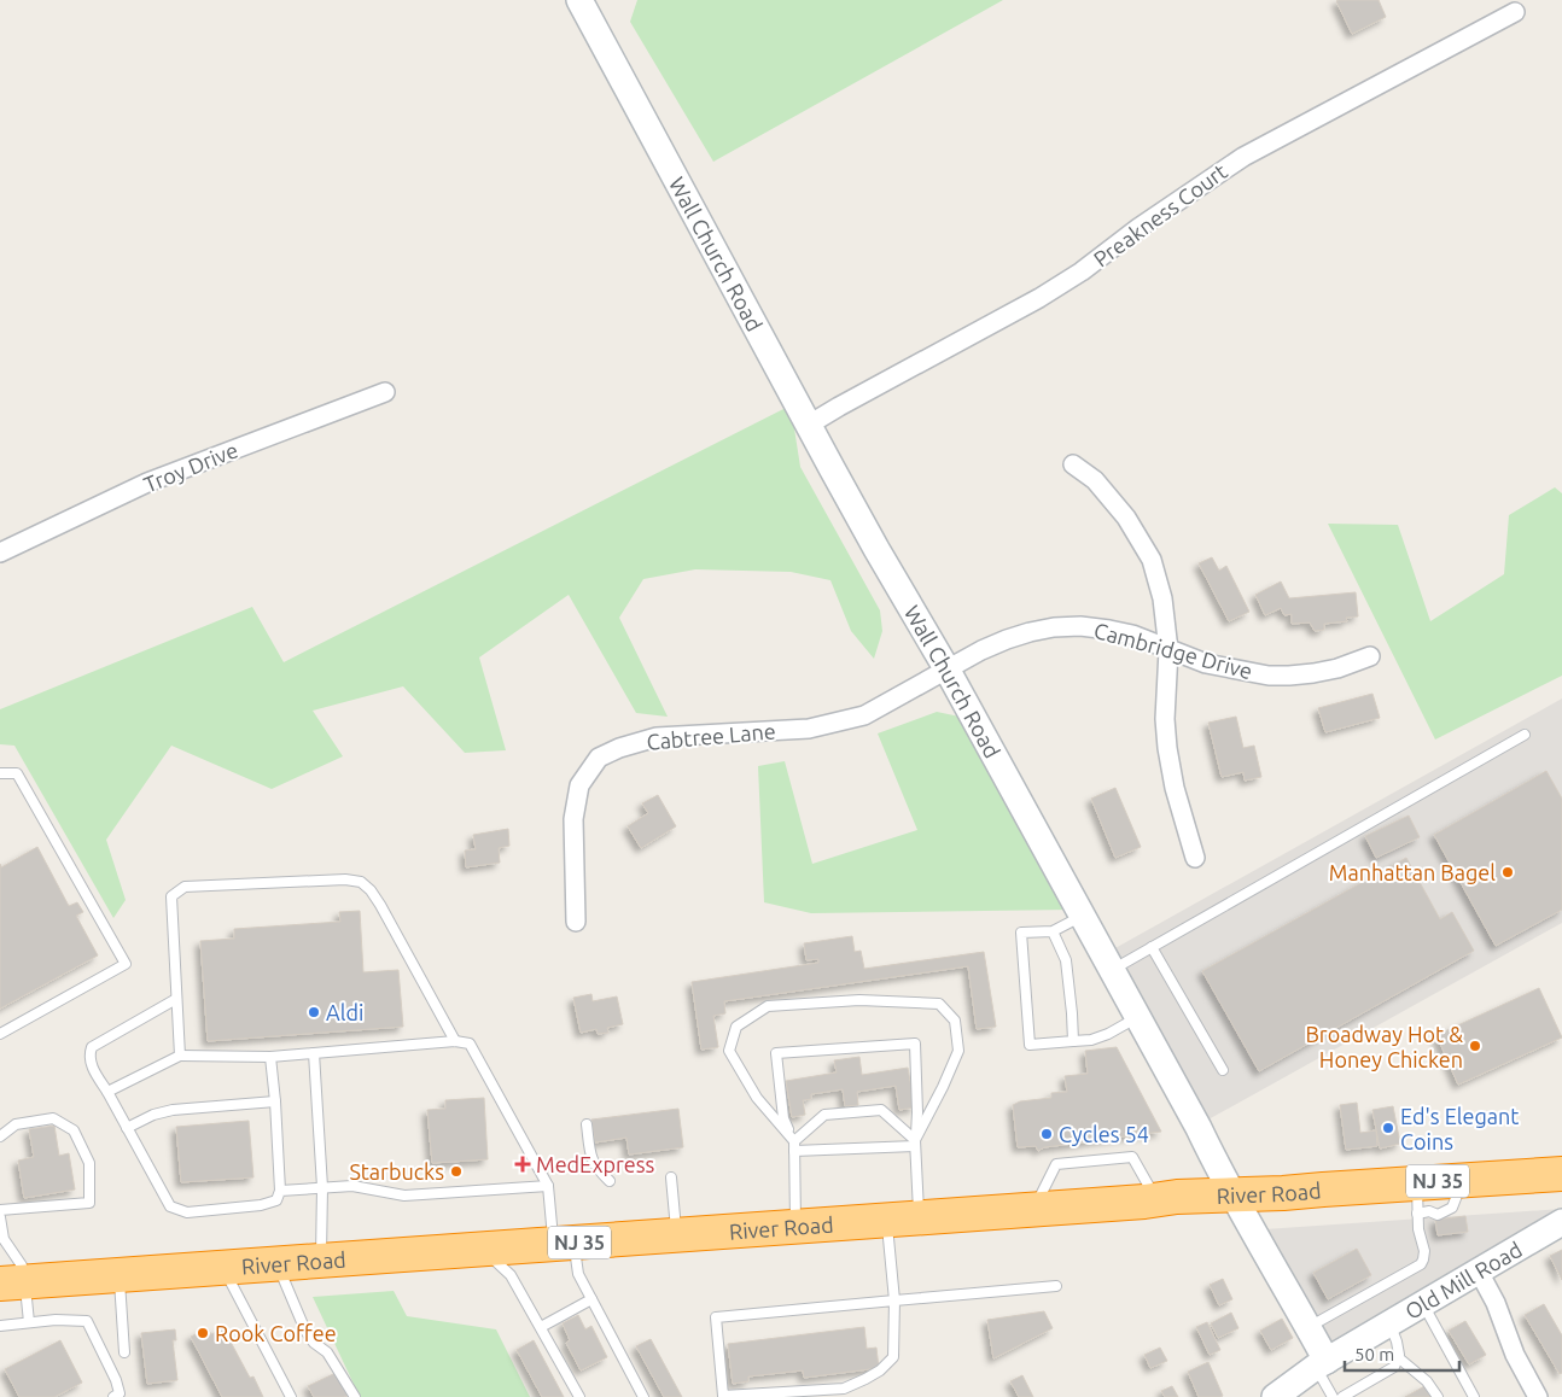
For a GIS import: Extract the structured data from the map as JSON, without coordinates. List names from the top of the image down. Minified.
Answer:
{"streets":{"highway":["NJ 35","River Road"],"street":["Preakness Court","Wall Church Road","Troy Drive","Cambridge Drive","Cabtree Lane","Old Mill Road"]},"crossings":[["Preakness Court","Wall Church Road"],["Wall Church Road","Cambridge Drive"],["Wall Church Road","Cabtree Lane"],["Wall Church Road","River Road"],["Wall Church Road","Old Mill Road"],["Cambridge Drive","Cabtree Lane"]],"places":{"other":["Manhattan Bagel","Aldi","Broadway Hot & Honey Chicken","Ed's Elegant Coins","Cycles 54","Starbucks","Rook Coffee"],"health":["MedExpress"]},"scale_bar":"50 m"}
